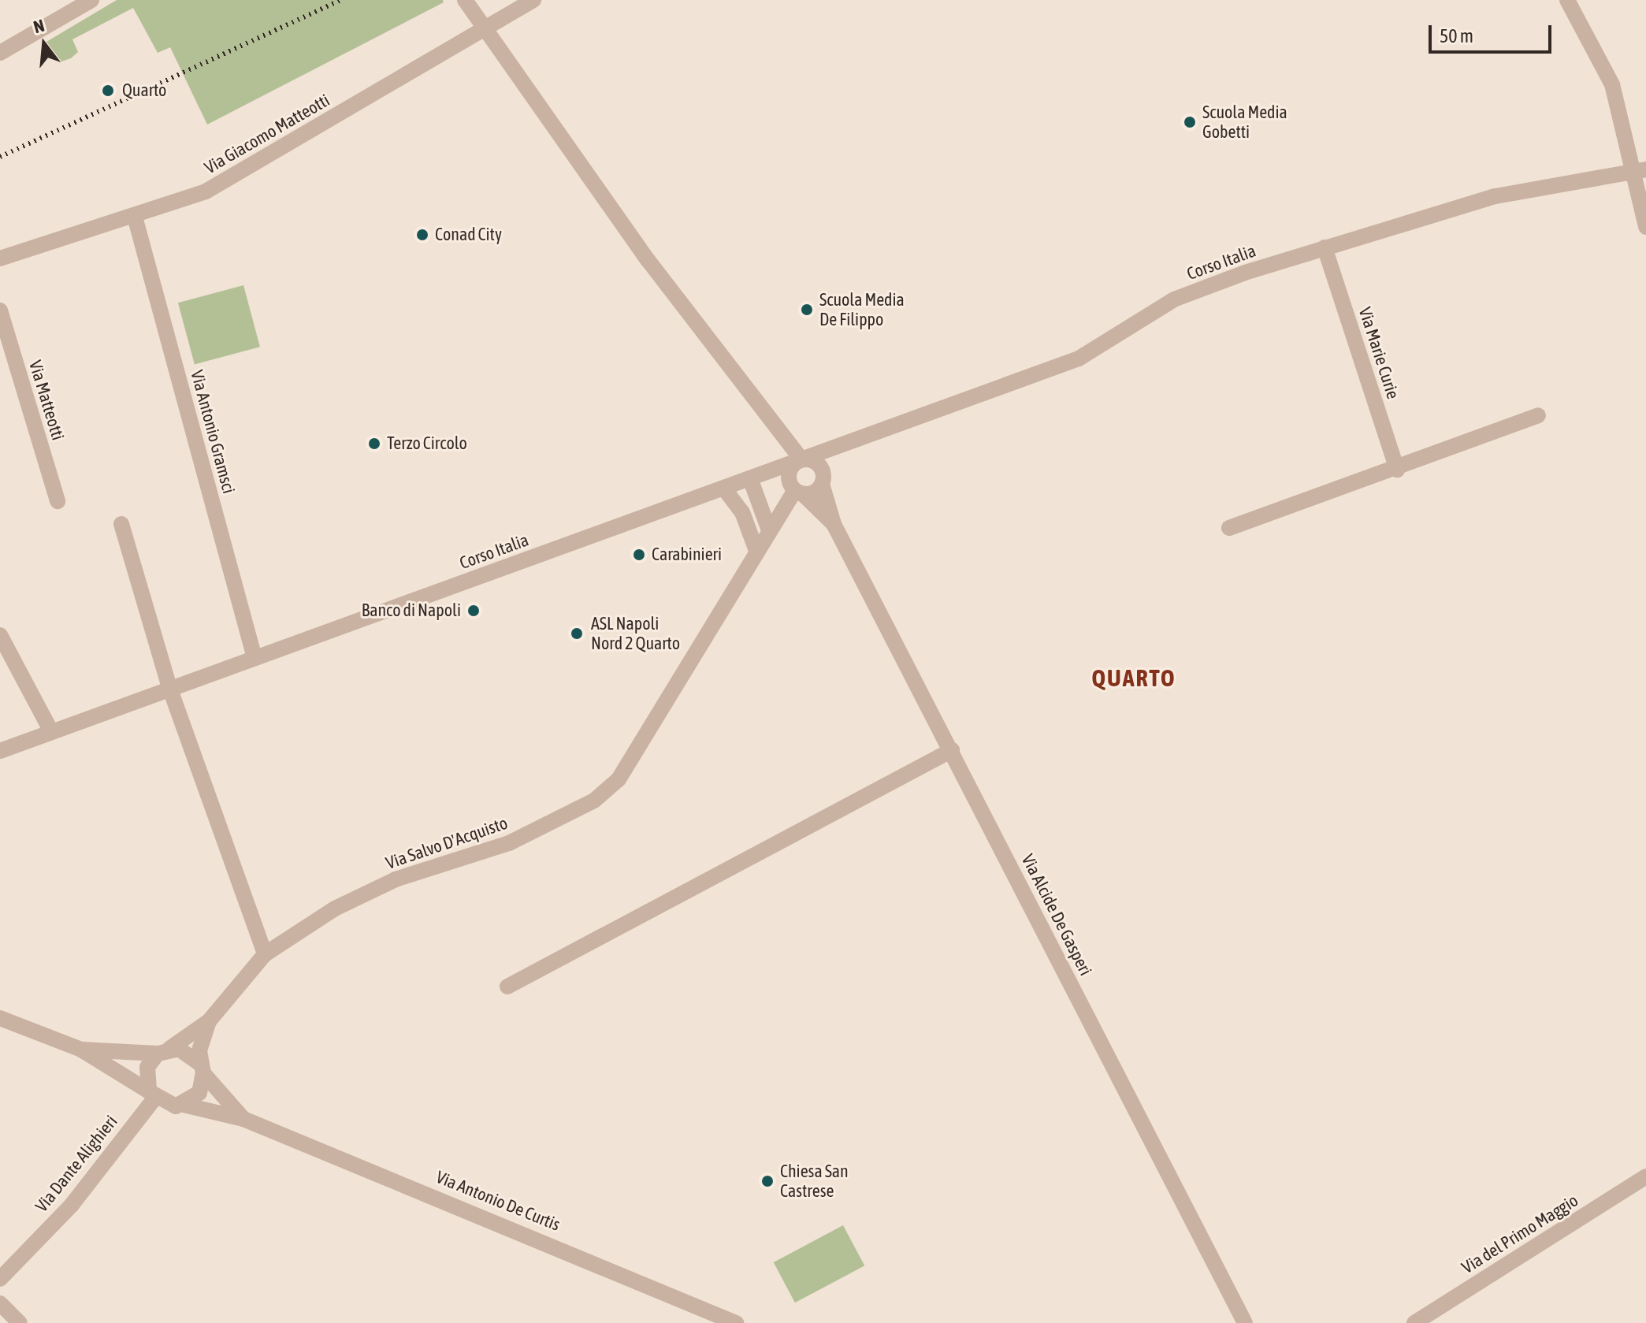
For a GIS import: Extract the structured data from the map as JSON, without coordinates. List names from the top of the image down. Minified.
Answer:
{"streets":{"street":["Via Giacomo Matteotti","Corso Italia","Via Marie Curie","Via Matteotti","Via Antonio Gramsci","Via Salvo D'Acquisto","Via Alcide De Gasperi","Via Dante Alighieri","Via Antonio De Curtis","Via del Primo Maggio"]},"crossings":[["Via Giacomo Matteotti","Via Antonio Gramsci"],["Corso Italia","Via Marie Curie"],["Corso Italia","Via Antonio Gramsci"],["Via Salvo D'Acquisto","Via Alcide De Gasperi"],["Via Dante Alighieri","Via Antonio De Curtis"]],"districts":["QUARTO"],"places":["Quarto","Scuola Media Gobetti","Conad City","Scuola Media De Filippo","Terzo Circolo","Carabinieri","Banco di Napoli","ASL Napoli Nord 2 Quarto","Chiesa San Castrese"],"scale_bar":"50 m","north":"top"}
